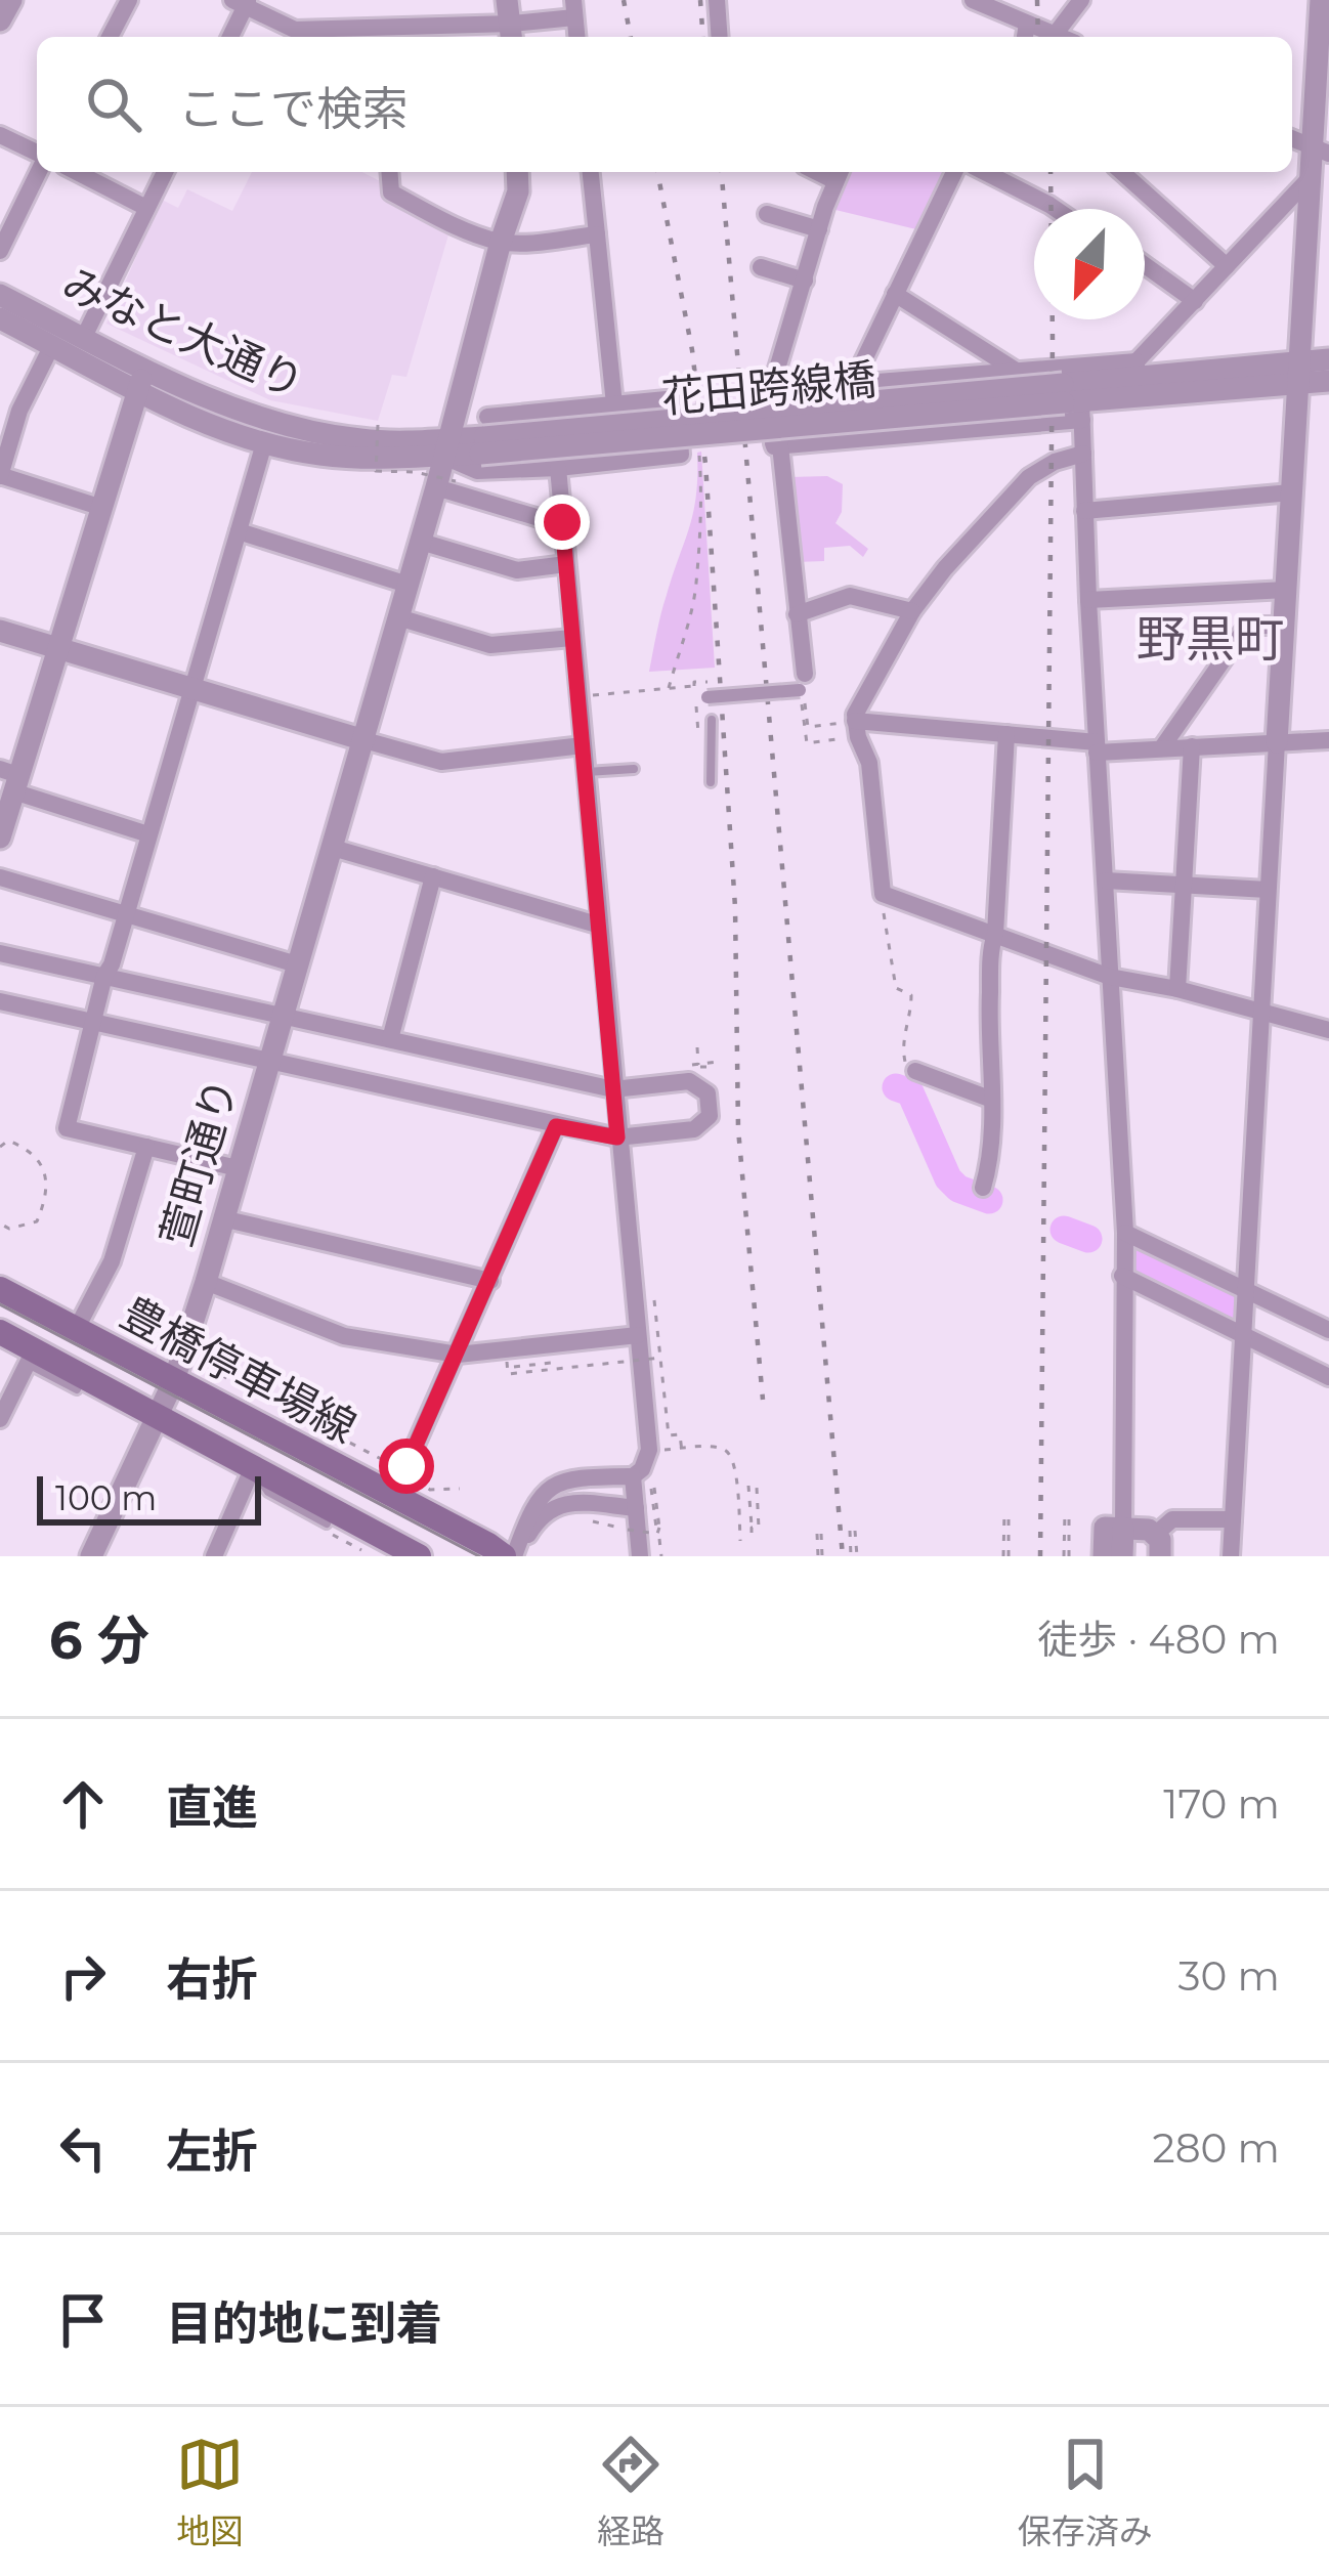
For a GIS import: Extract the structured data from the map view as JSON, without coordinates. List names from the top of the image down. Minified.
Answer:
{"streets":{"main road":["豊橋停車場線"],"street":["みなと大通り","花田跨線橋","萱町通り"]},"crossings":[["みなと大通り","花田跨線橋"],["みなと大通り","萱町通り"],["萱町通り","豊橋停車場線"]],"districts":["野黒町"],"scale_bar":"100 m","north":"bottom left","page":{"search":"ここで検索","scale":"100 m","heading":["6 分","徒歩 · 480 m"],"list":[["直進","170 m"],["右折","30 m"],["左折","280 m"],"目的地に到着"],"nav":["地図","経路","保存済み"]}}
